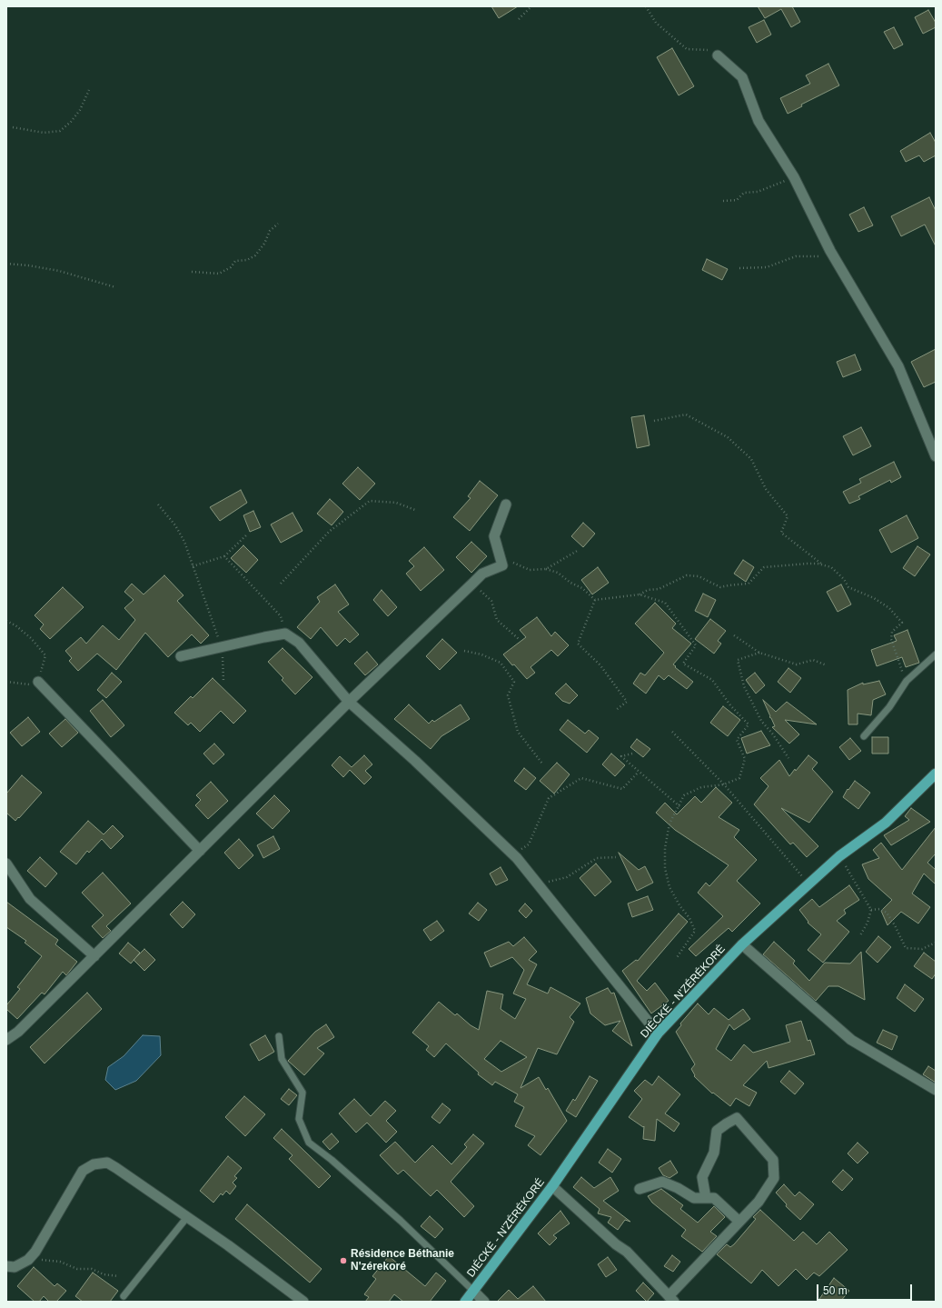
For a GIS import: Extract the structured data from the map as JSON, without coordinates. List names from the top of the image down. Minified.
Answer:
{"streets":{"highway":["DIÉCKÉ - N'ZÉRÉKORÉ"]},"places":["Résidence Béthanie N'zérekoré"],"scale_bar":"50 m"}
